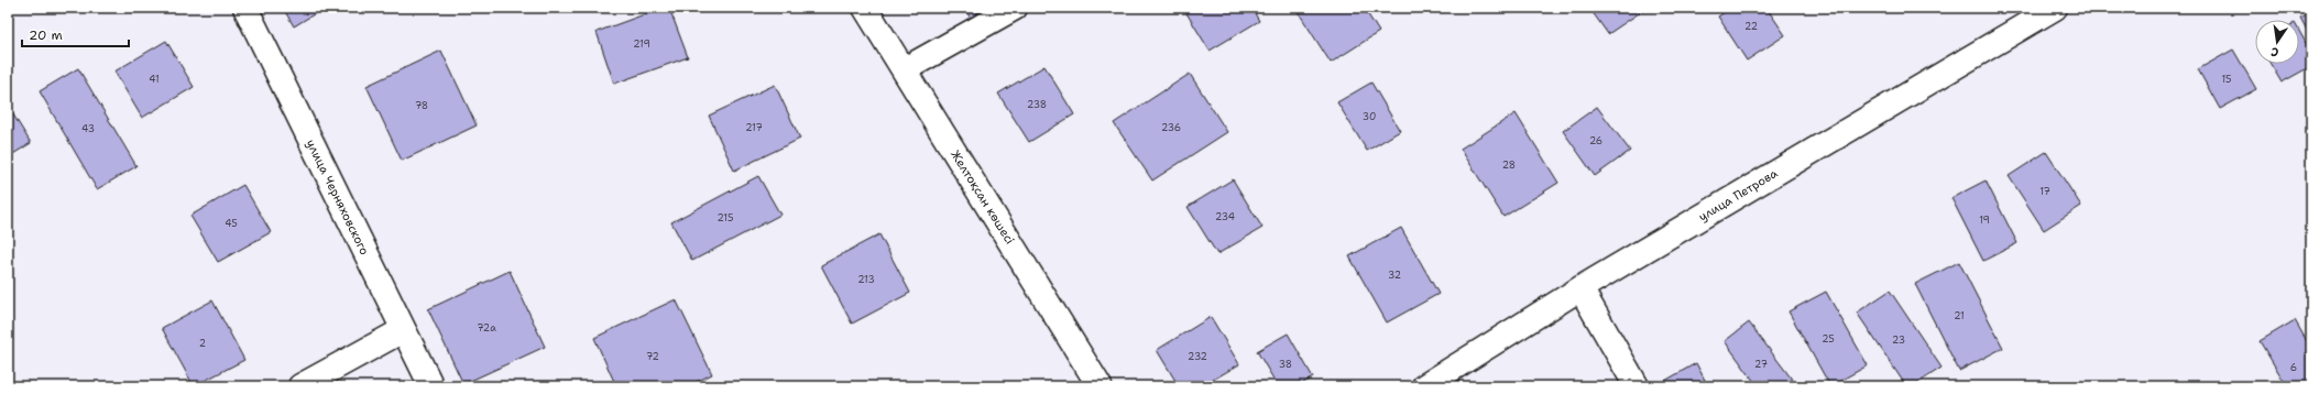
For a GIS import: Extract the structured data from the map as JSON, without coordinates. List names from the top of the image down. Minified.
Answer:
{"streets":{"street":["улица Петрова","улица Черняховского","Желтоқсан көшесі"]},"house_numbers":["22","219","41","15","238","78","30","217","236","43","26","28","17","234","215","19","45","32","213","21","72а","25","23","2","72","232","38","27","6"],"scale_bar":"20 m","north":"bottom"}
